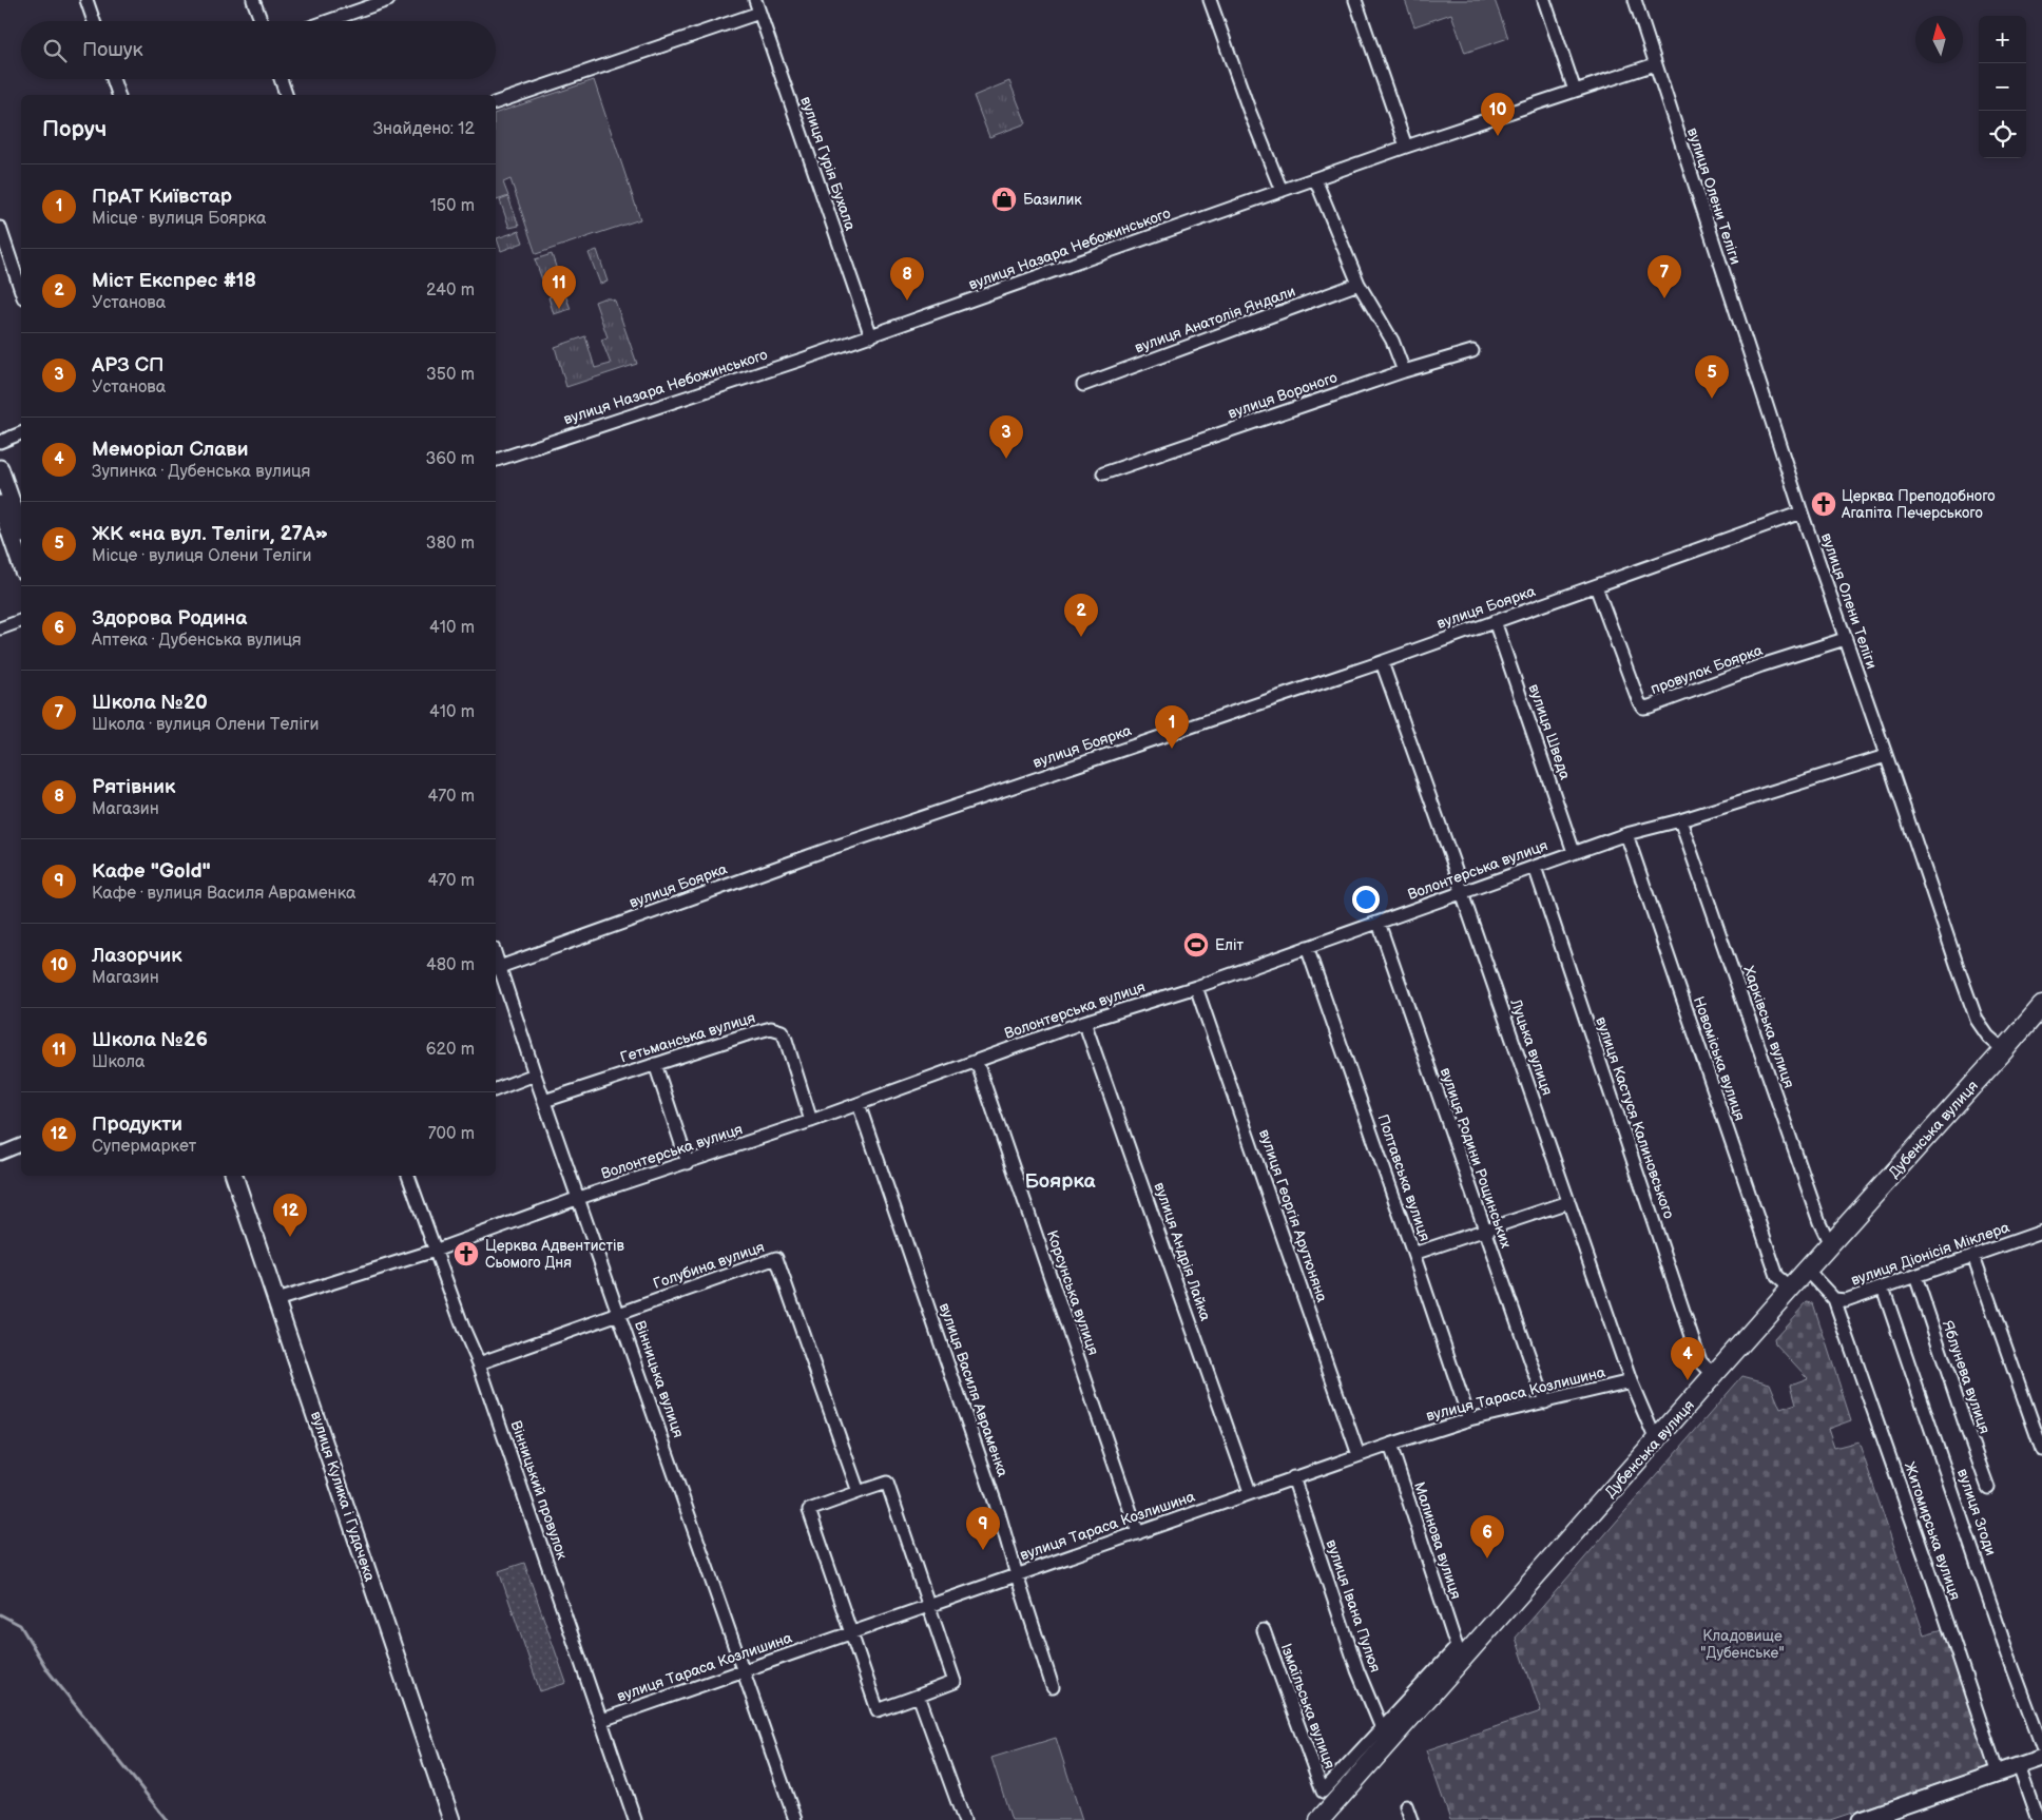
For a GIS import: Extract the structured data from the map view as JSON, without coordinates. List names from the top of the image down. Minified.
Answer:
{"streets":{"main road":["Дубенська вулиця","вулиця Кулика і Гудачека"],"street":["вулиця Гурія Бухала","вулиця Олени Теліги","вулиця Назара Небожинського","вулиця Анатолія Яндали","вулиця Вороного","вулиця Боярка","провулок Боярка","вулиця Шведа","Волонтерська вулиця","Харківська вулиця","Гетьманська вулиця","Луцька вулиця","Новоміська вулиця","вулиця Кастуся Калиновського","вулиця Родини Рощинських","Полтавська вулиця","вулиця Георгія Арутюняна","вулиця Андрія Лайка","вулиця Діонісія Міклера","Голубина вулиця","Корсунська вулиця","Яблунева вулиця","Вінницька вулиця","вулиця Василя Авраменка","вулиця Тараса Козлишина","Вінницький провулок","вулиця Згоди","Житомирська вулиця","Малинова вулиця","вулиця Івана Пулюя","Ізмаїльська вулиця"]},"crossings":[["вулиця Гурія Бухала","вулиця Назара Небожинського"],["вулиця Олени Теліги","вулиця Назара Небожинського"],["вулиця Олени Теліги","вулиця Боярка"],["вулиця Олени Теліги","провулок Боярка"],["вулиця Олени Теліги","Волонтерська вулиця"],["вулиця Олени Теліги","Дубенська вулиця"],["вулиця Боярка","провулок Боярка"],["вулиця Боярка","вулиця Шведа"],["вулиця Боярка","Луцька вулиця"],["вулиця Боярка","Вінницька вулиця"],["вулиця Шведа","Волонтерська вулиця"],["Волонтерська вулиця","Харківська вулиця"],["Волонтерська вулиця","Гетьманська вулиця"],["Волонтерська вулиця","Луцька вулиця"],["Волонтерська вулиця","Новоміська вулиця"],["Волонтерська вулиця","вулиця Кастуся Калиновського"],["Волонтерська вулиця","вулиця Родини Рощинських"],["Волонтерська вулиця","Полтавська вулиця"],["Волонтерська вулиця","вулиця Георгія Арутюняна"],["Волонтерська вулиця","вулиця Андрія Лайка"],["Волонтерська вулиця","Корсунська вулиця"],["Волонтерська вулиця","Вінницька вулиця"],["Волонтерська вулиця","вулиця Василя Авраменка"],["Волонтерська вулиця","Вінницький провулок"],["Волонтерська вулиця","вулиця Кулика і Гудачека"],["Харківська вулиця","Дубенська вулиця"],["Гетьманська вулиця","Вінницька вулиця"],["Луцька вулиця","Дубенська вулиця"],["Луцька вулиця","вулиця Тараса Козлишина"],["Новоміська вулиця","Дубенська вулиця"],["вулиця Кастуся Калиновського","Дубенська вулиця"],["Дубенська вулиця","Малинова вулиця"],["Дубенська вулиця","вулиця Івана Пулюя"],["Дубенська вулиця","Ізмаїльська вулиця"],["вулиця Родини Рощинських","вулиця Тараса Козлишина"],["Полтавська вулиця","вулиця Тараса Козлишина"],["вулиця Георгія Арутюняна","вулиця Тараса Козлишина"],["вулиця Андрія Лайка","вулиця Тараса Козлишина"],["вулиця Діонісія Міклера","Яблунева вулиця"],["вулиця Діонісія Міклера","вулиця Згоди"],["вулиця Діонісія Міклера","Житомирська вулиця"],["Голубина вулиця","Вінницька вулиця"],["Голубина вулиця","Вінницький провулок"],["Корсунська вулиця","вулиця Тараса Козлишина"],["Вінницька вулиця","вулиця Тараса Козлишина"],["вулиця Василя Авраменка","вулиця Тараса Козлишина"],["вулиця Тараса Козлишина","Вінницький провулок"],["вулиця Тараса Козлишина","Малинова вулиця"],["вулиця Тараса Козлишина","вулиця Івана Пулюя"],["Малинова вулиця","вулиця Івана Пулюя"],["Малинова вулиця","Ізмаїльська вулиця"],["вулиця Івана Пулюя","Ізмаїльська вулиця"]],"districts":["Боярка"],"parks":["Кладовище \"Дубенське\""],"places":{"shop":["Базилик"],"church":["Церква Преподобного Агапіта Печерського","Церква Адвентистів Сьомого Дня"],"sports":["Еліт"]},"north":"top","page":{"map_buttons":["+","−"],"search":"Пошук","pins":["10","7","8","11","5","3","2","1","12","4","9","6"],"heading":["Поруч","Знайдено: 12"],"list":[{"mark":"1","name":"ПрАТ Київстар","note":"Місце · вулиця Боярка","value":"150 m"},{"mark":"2","name":"Міст Експрес #18","note":"Установа","value":"240 m"},{"mark":"3","name":"АРЗ СП","note":"Установа","value":"350 m"},{"mark":"4","name":"Меморіал Слави","note":"Зупинка · Дубенська вулиця","value":"360 m"},{"mark":"5","name":"ЖК «на вул. Теліги, 27А»","note":"Місце · вулиця Олени Теліги","value":"380 m"},{"mark":"6","name":"Здорова Родина","note":"Аптека · Дубенська вулиця","value":"410 m"},{"mark":"7","name":"Школа №20","note":"Школа · вулиця Олени Теліги","value":"410 m"},{"mark":"8","name":"Рятівник","note":"Магазин","value":"470 m"},{"mark":"9","name":"Кафе \"Gold\"","note":"Кафе · вулиця Василя Авраменка","value":"470 m"},{"mark":"10","name":"Лазорчик","note":"Магазин","value":"480 m"},{"mark":"11","name":"Школа №26","note":"Школа","value":"620 m"},{"mark":"12","name":"Продукти","note":"Супермаркет","value":"700 m"}]}}
